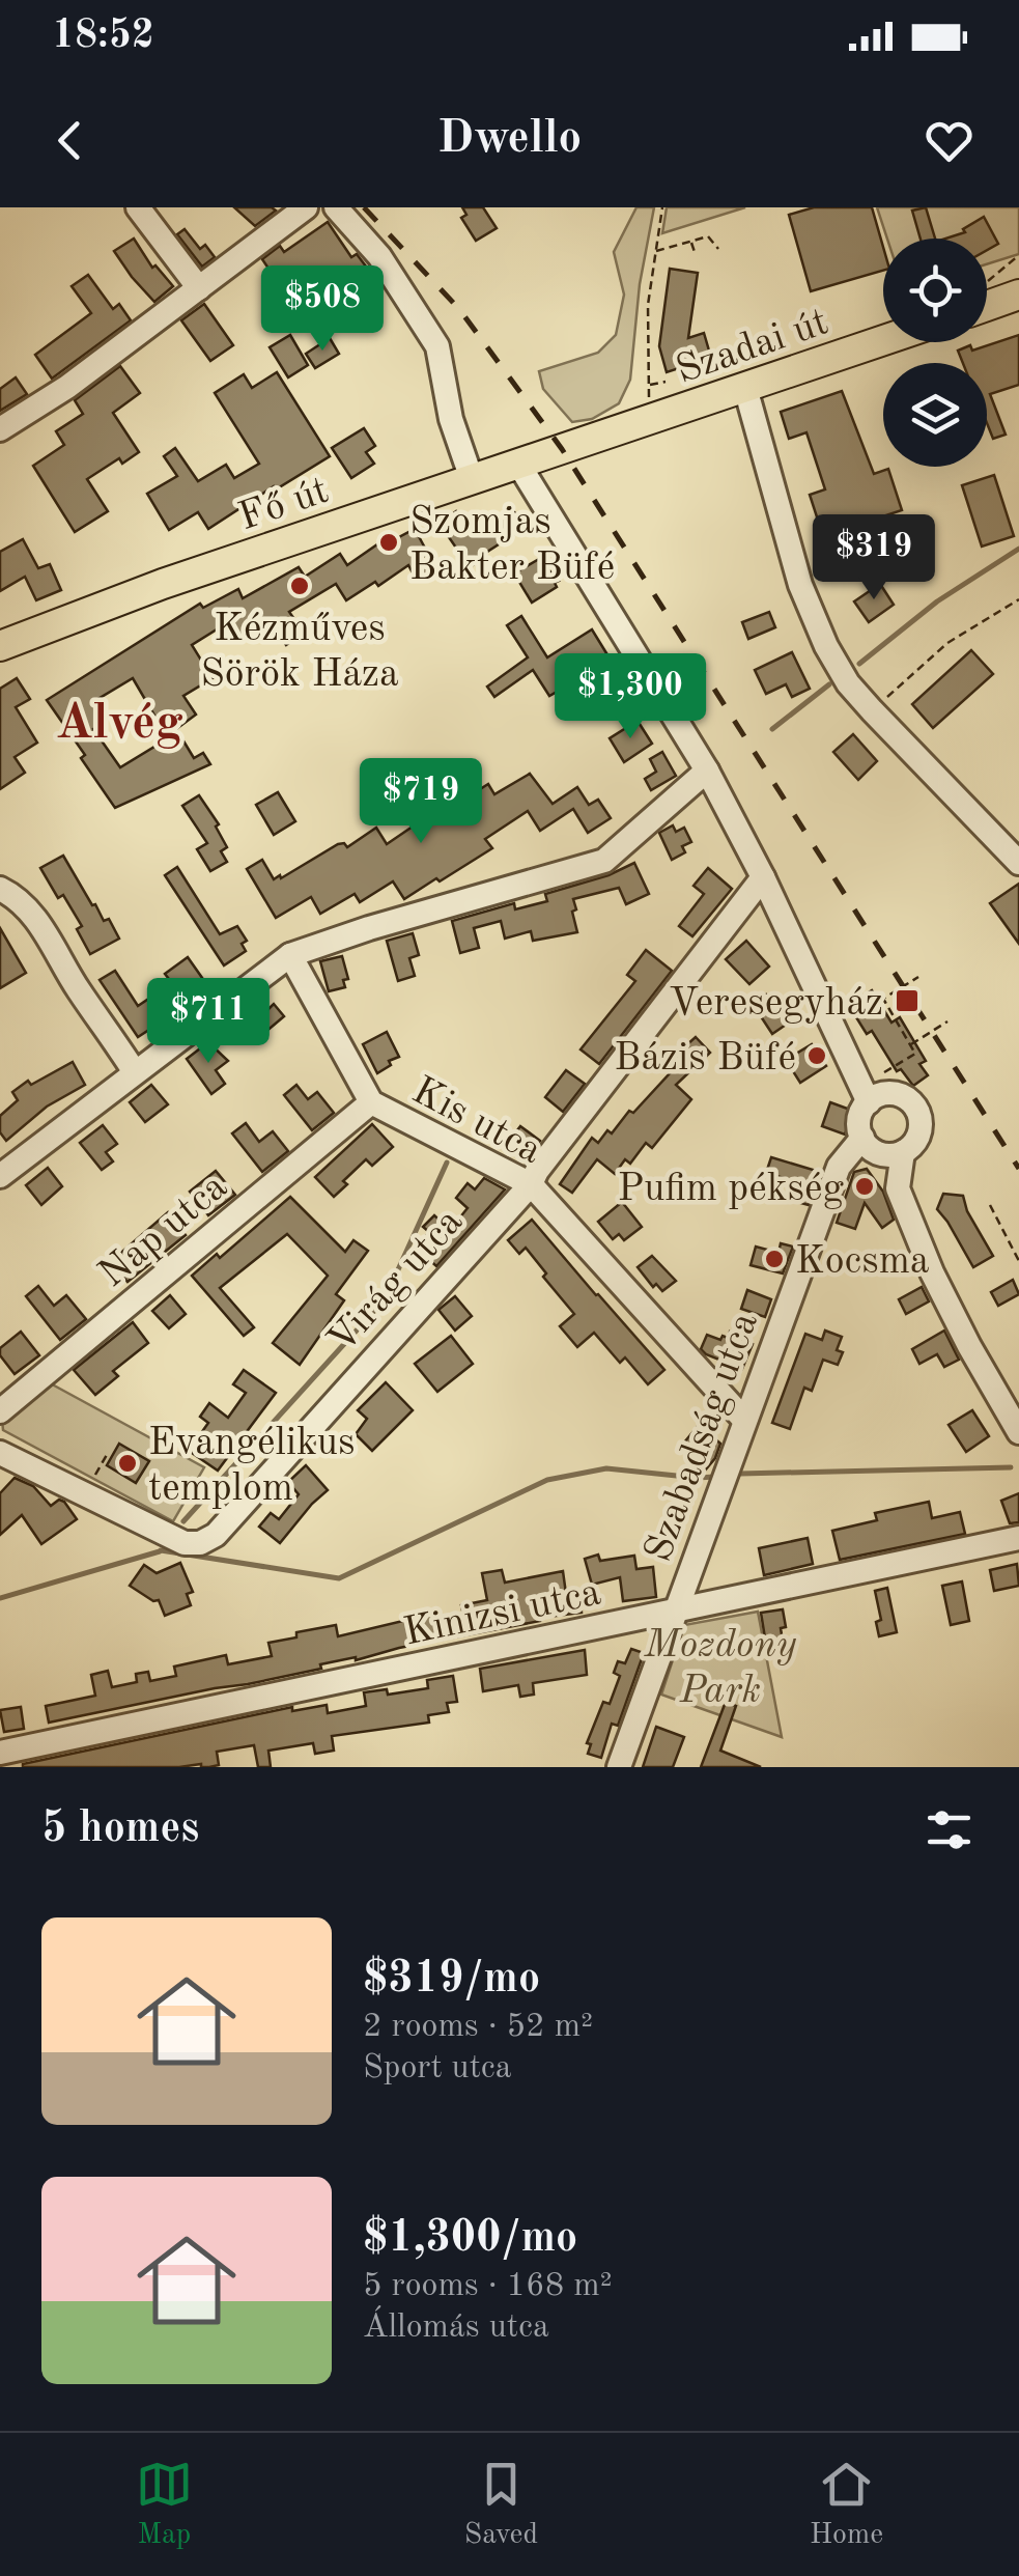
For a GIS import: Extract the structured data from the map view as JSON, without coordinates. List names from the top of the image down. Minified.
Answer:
{"streets":{"main road":["Szadai út","Fő út"],"street":["Kis utca","Nap utca","Virág utca","Szabadság utca","Kinizsi utca"]},"crossings":[["Szadai út","Fő út"],["Kis utca","Nap utca"],["Kis utca","Virág utca"],["Kis utca","Szabadság utca"],["Szabadság utca","Kinizsi utca"]],"districts":["Alvég"],"parks":["Mozdony Park"],"places":{"other":["Szomjas Bakter Büfé","Kézműves Sörök Háza","Bázis Büfé","Pufim pékség","Kocsma","Evangélikus templom"],"transit":["Veresegyház"]},"page":{"status":"18:52","header":"Dwello","price":["$508","$319","$1,300","$719","$711"],"heading":"5 homes","list":[{"name":"$319/mo","note":"2 rooms · 52 m² · Sport utca"},{"name":"$1,300/mo","note":"5 rooms · 168 m² · Állomás utca"}],"tabs":["Map","Saved","Home"]}}
